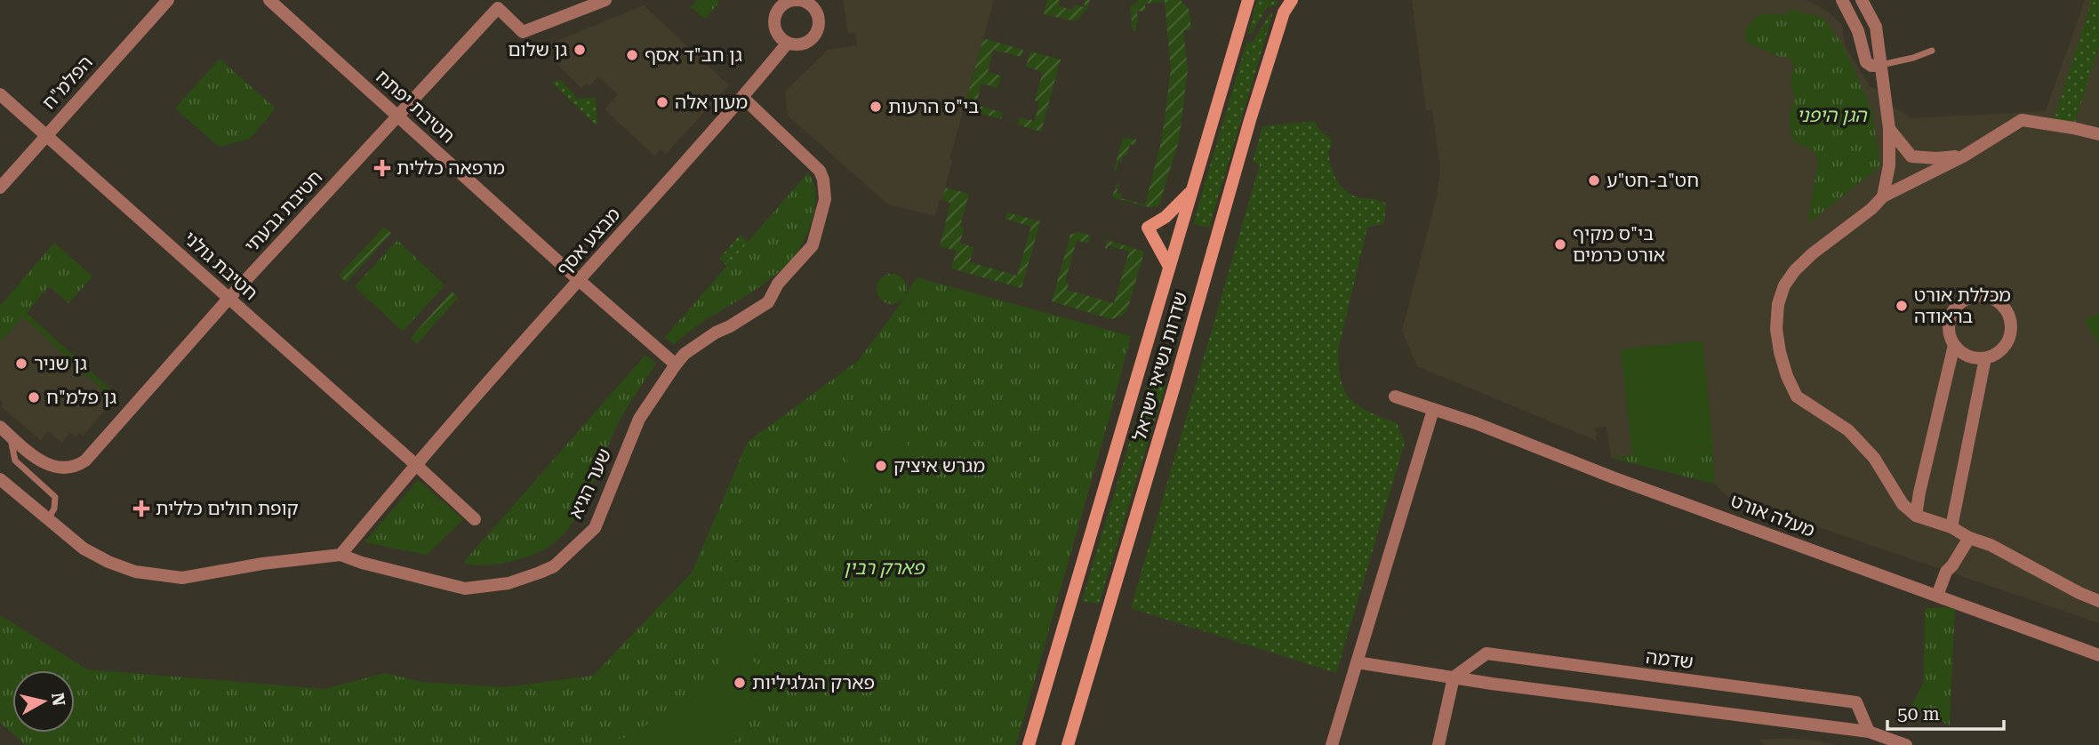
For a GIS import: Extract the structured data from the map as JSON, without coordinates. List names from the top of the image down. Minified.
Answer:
{"streets":{"main road":["שדרות נשיאי ישראל"],"street":["הפלמ\"ח","חטיבת יפתח","חטיבת גבעתי","מבצע אסף","חטיבת גולני","שער הגיא","מעלה אורט","שדמה"]},"crossings":[["הפלמ\"ח","חטיבת גולני"],["חטיבת יפתח","חטיבת גבעתי"],["חטיבת יפתח","מבצע אסף"],["חטיבת יפתח","שער הגיא"],["חטיבת גבעתי","חטיבת גולני"],["מבצע אסף","חטיבת גולני"],["מבצע אסף","שער הגיא"]],"parks":["הגן היפני","פארק רבין"],"places":{"other":["גן שלום","גן חב\"ד אסף","מעון אלה","בי\"ס הרעות","חט\"ב-חט\"ע","בי\"ס מקיף אורט כרמים","מכללת אורט בראודה","גן שניר","גן פלמ\"ח","מגרש איציק","פארק הגלגיליות"],"health":["מרפאה כללית","קופת חולים כללית"]},"scale_bar":"50 m","north":"right"}
